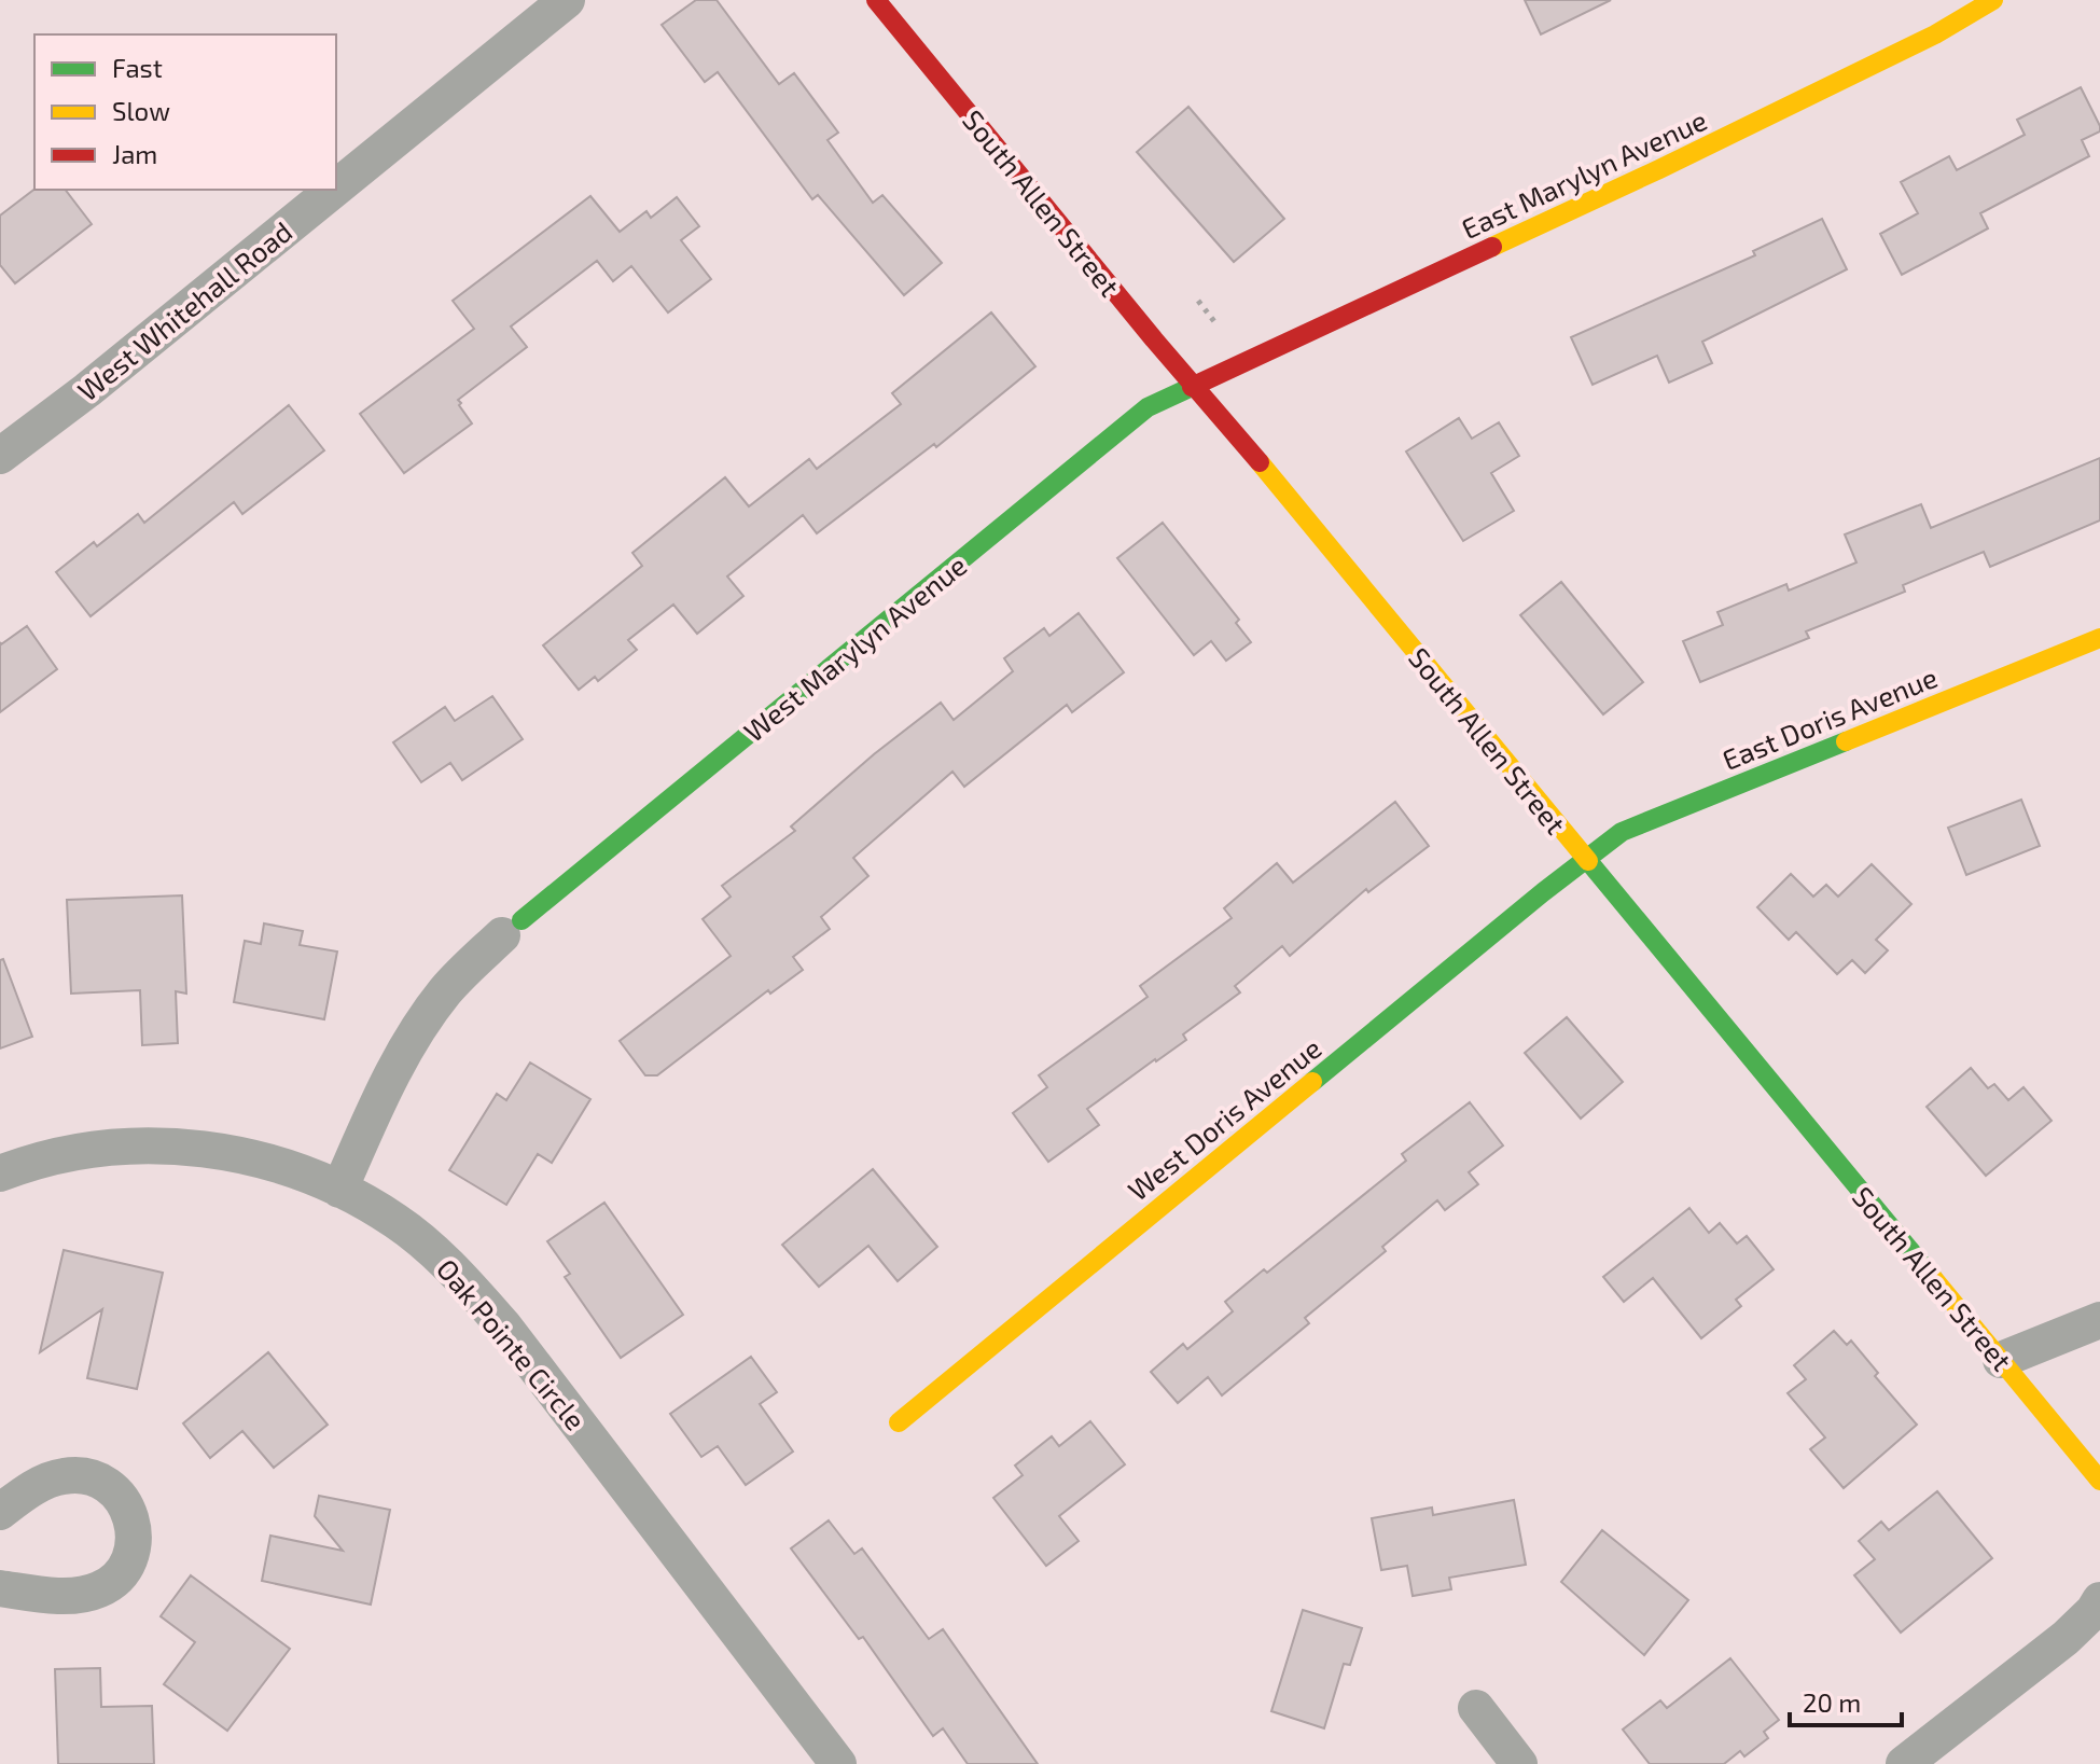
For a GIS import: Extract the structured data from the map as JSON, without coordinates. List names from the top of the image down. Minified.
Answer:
{"streets":{"street":["East Marylyn Avenue","South Allen Street","West Whitehall Road","West Marylyn Avenue","East Doris Avenue","West Doris Avenue","Oak Pointe Circle"]},"crossings":[["East Marylyn Avenue","South Allen Street"],["East Marylyn Avenue","West Marylyn Avenue"],["South Allen Street","West Marylyn Avenue"],["South Allen Street","East Doris Avenue"],["South Allen Street","West Doris Avenue"],["West Marylyn Avenue","Oak Pointe Circle"],["East Doris Avenue","West Doris Avenue"]],"legend":["Fast","Slow","Jam"],"scale_bar":"20 m"}
